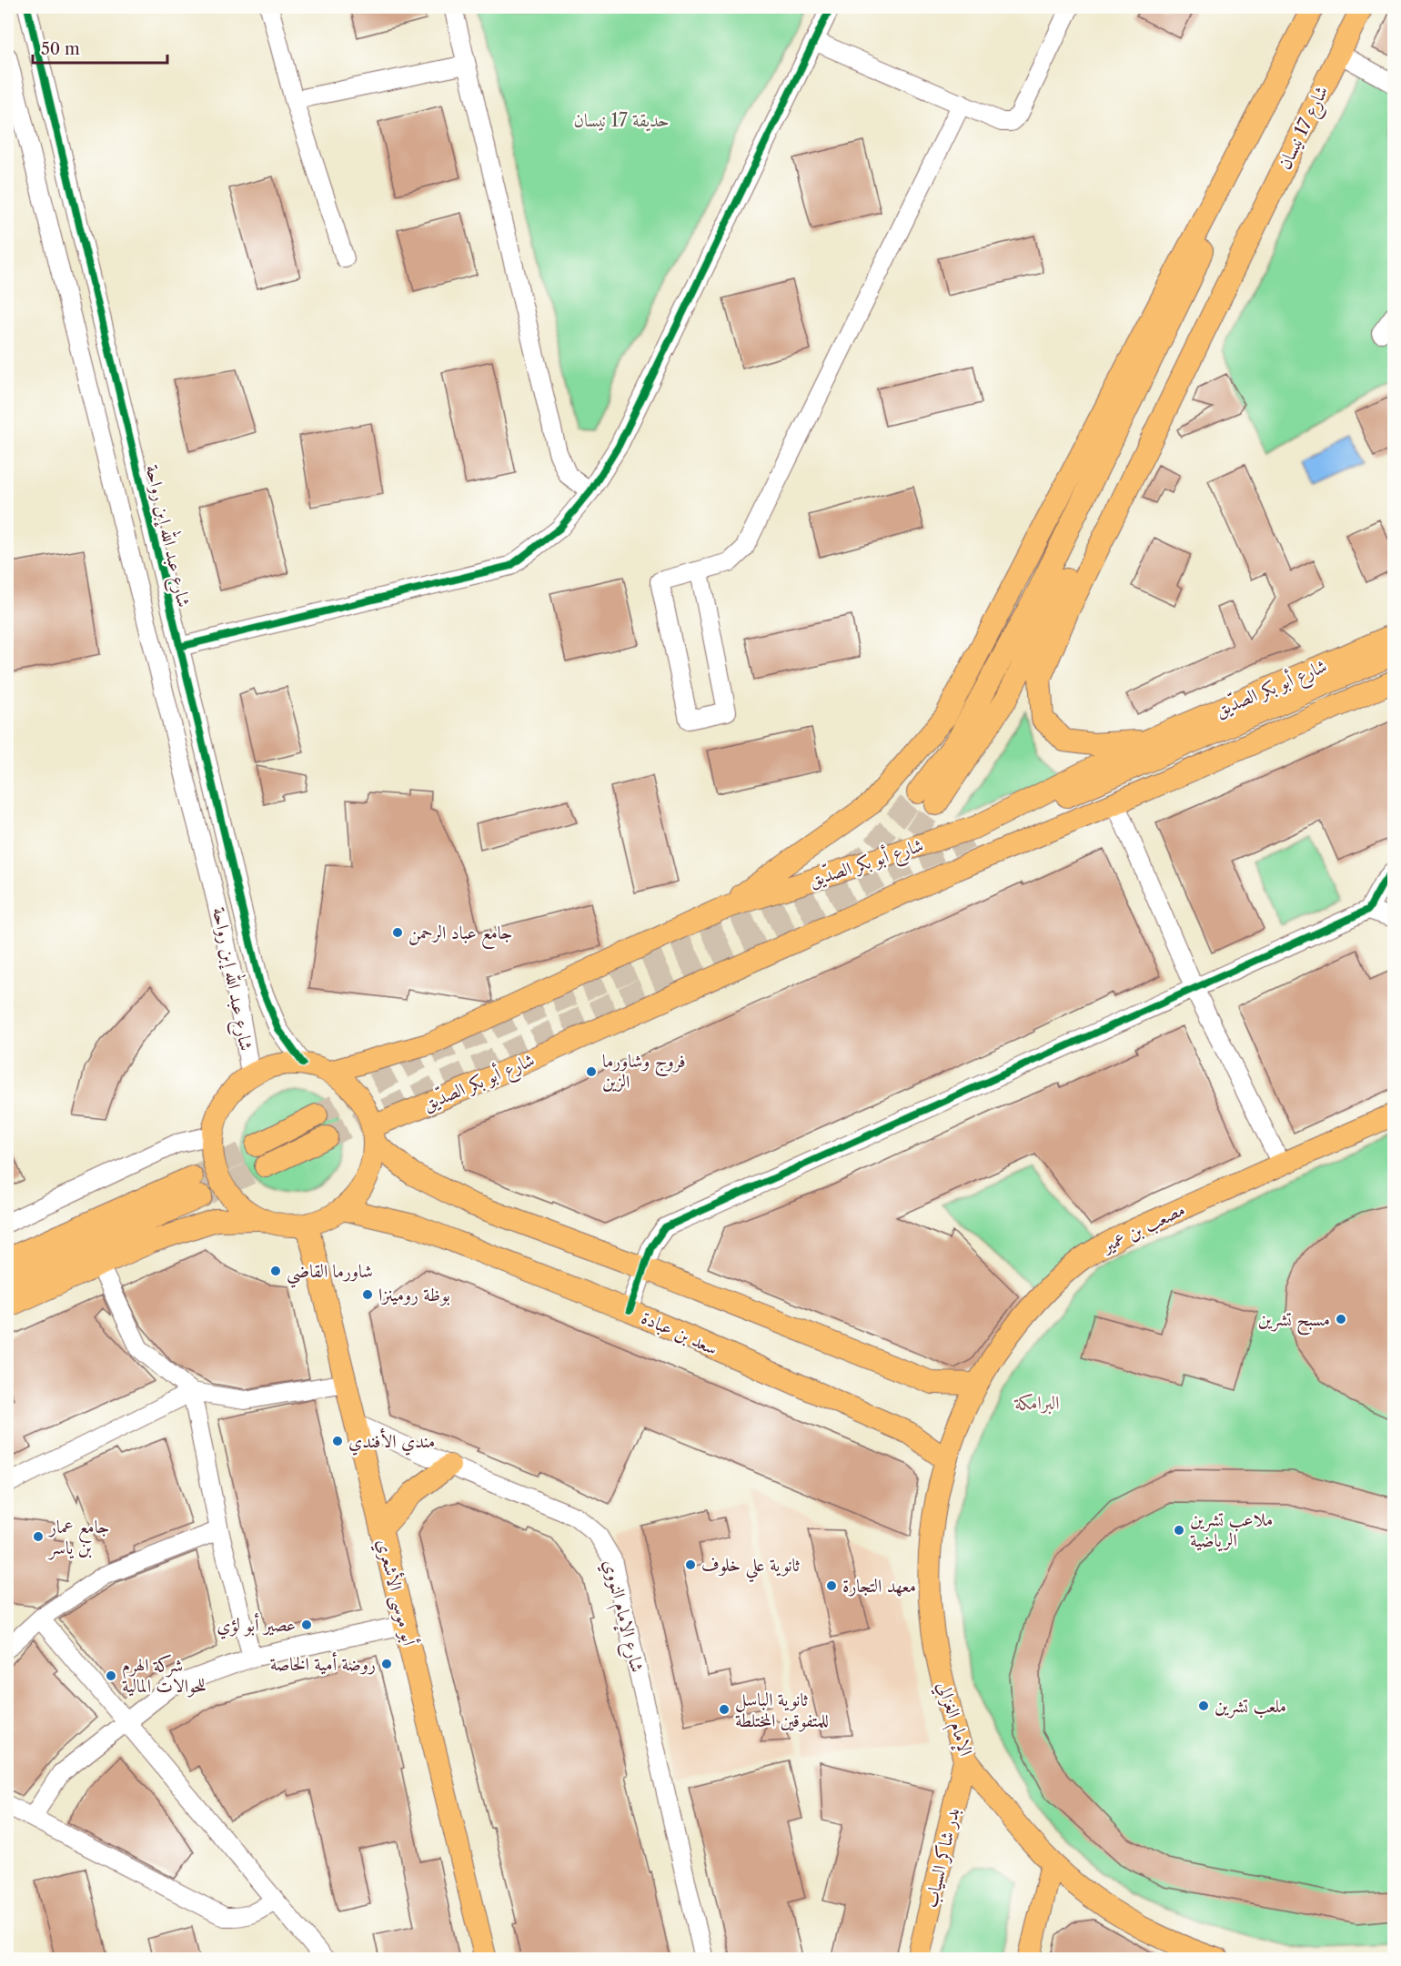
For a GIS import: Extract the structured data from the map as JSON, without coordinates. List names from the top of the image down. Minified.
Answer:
{"streets":{"main road":["شارع 17 نيسان","شارع أبو بكر الصدّيق","مصعب بن عمير","سعد بن عبادة","أبو موسى الأشعري","الإمام الغزالي","بدر شاكر السياب"],"street":["شارع عبد الله إبن رواحة","شارع الإمام النووي"]},"crossings":[["شارع عبد الله إبن رواحة","شارع أبو بكر الصدّيق"],["شارع عبد الله إبن رواحة","سعد بن عبادة"],["شارع عبد الله إبن رواحة","أبو موسى الأشعري"],["شارع أبو بكر الصدّيق","سعد بن عبادة"],["شارع أبو بكر الصدّيق","أبو موسى الأشعري"],["مصعب بن عمير","الإمام الغزالي"],["سعد بن عبادة","أبو موسى الأشعري"],["سعد بن عبادة","الإمام الغزالي"],["أبو موسى الأشعري","شارع الإمام النووي"],["الإمام الغزالي","بدر شاكر السياب"]],"districts":["البرامكة"],"parks":["حديقة 17 نيسان"],"places":["جامع عباد الرحمن","فروج وشاورما الزين","شاورما القاضي","بوظة رومينزا","مسبح تشرين","مندي الأفندي","ملاعب تشرين الرياضية","جامع عمار بن ياسر","ثانوية علي خلوف","معهد التجارة","عصير أبو لؤي","روضة أمية الخاصة","شركة الهرم للحوالات المالية","ملعب تشرين","ثانوية الباسل للمتفوقين المختلطة"],"scale_bar":"50 m"}
